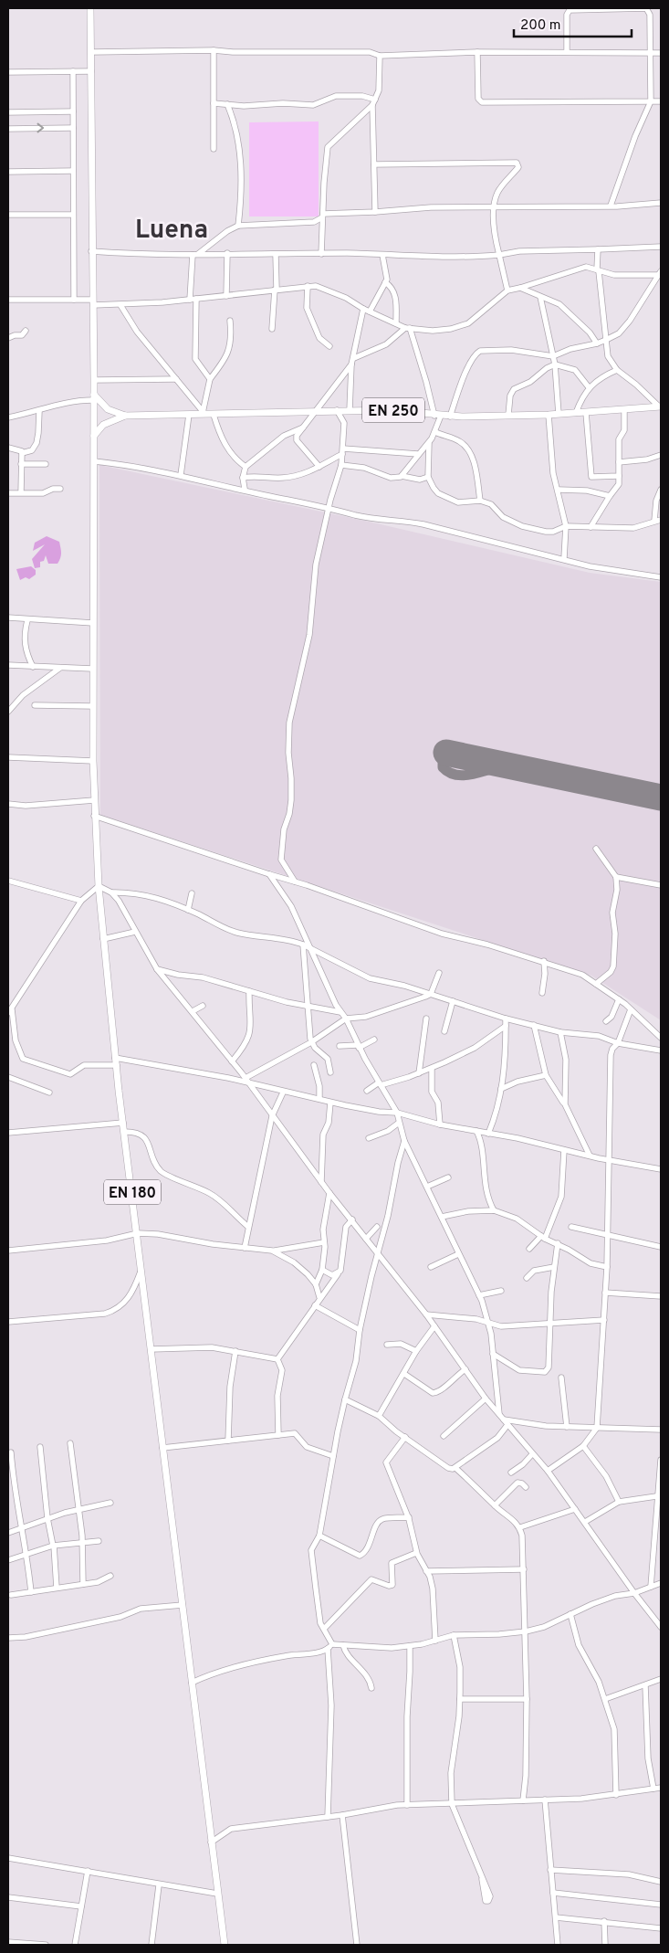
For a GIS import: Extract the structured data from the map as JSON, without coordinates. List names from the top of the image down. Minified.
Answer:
{"streets":{"main road":["EN 250","EN 180"]},"crossings":[["EN 250","EN 180"]],"districts":["Luena"],"scale_bar":"200 m"}
